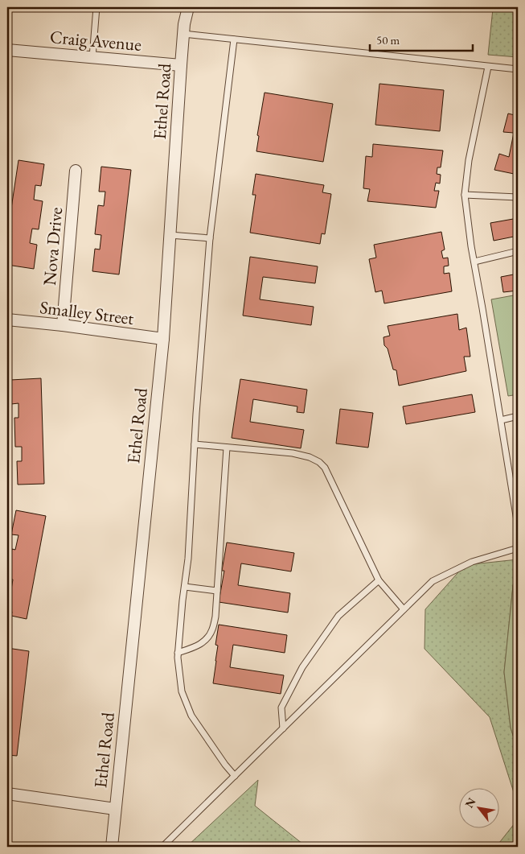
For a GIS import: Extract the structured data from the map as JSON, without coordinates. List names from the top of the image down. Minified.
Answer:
{"streets":{"street":["Craig Avenue","Ethel Road","Nova Drive","Smalley Street"]},"crossings":[["Craig Avenue","Ethel Road"],["Ethel Road","Smalley Street"],["Nova Drive","Smalley Street"]],"scale_bar":"50 m","north":"top left"}
